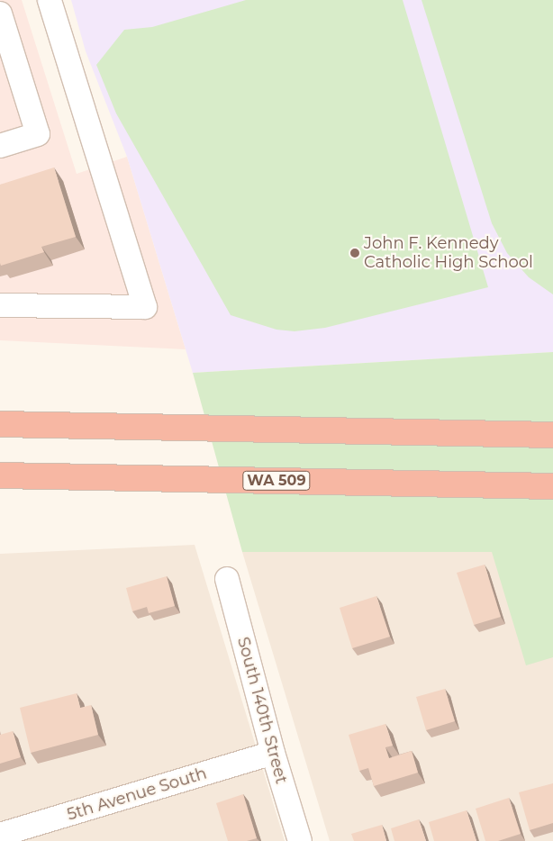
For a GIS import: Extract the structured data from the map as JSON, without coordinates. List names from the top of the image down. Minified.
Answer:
{"streets":{"highway":["WA 509"],"street":["South 140th Street","5th Avenue South"]},"crossings":[["South 140th Street","5th Avenue South"]],"places":["John F. Kennedy Catholic High School"]}
